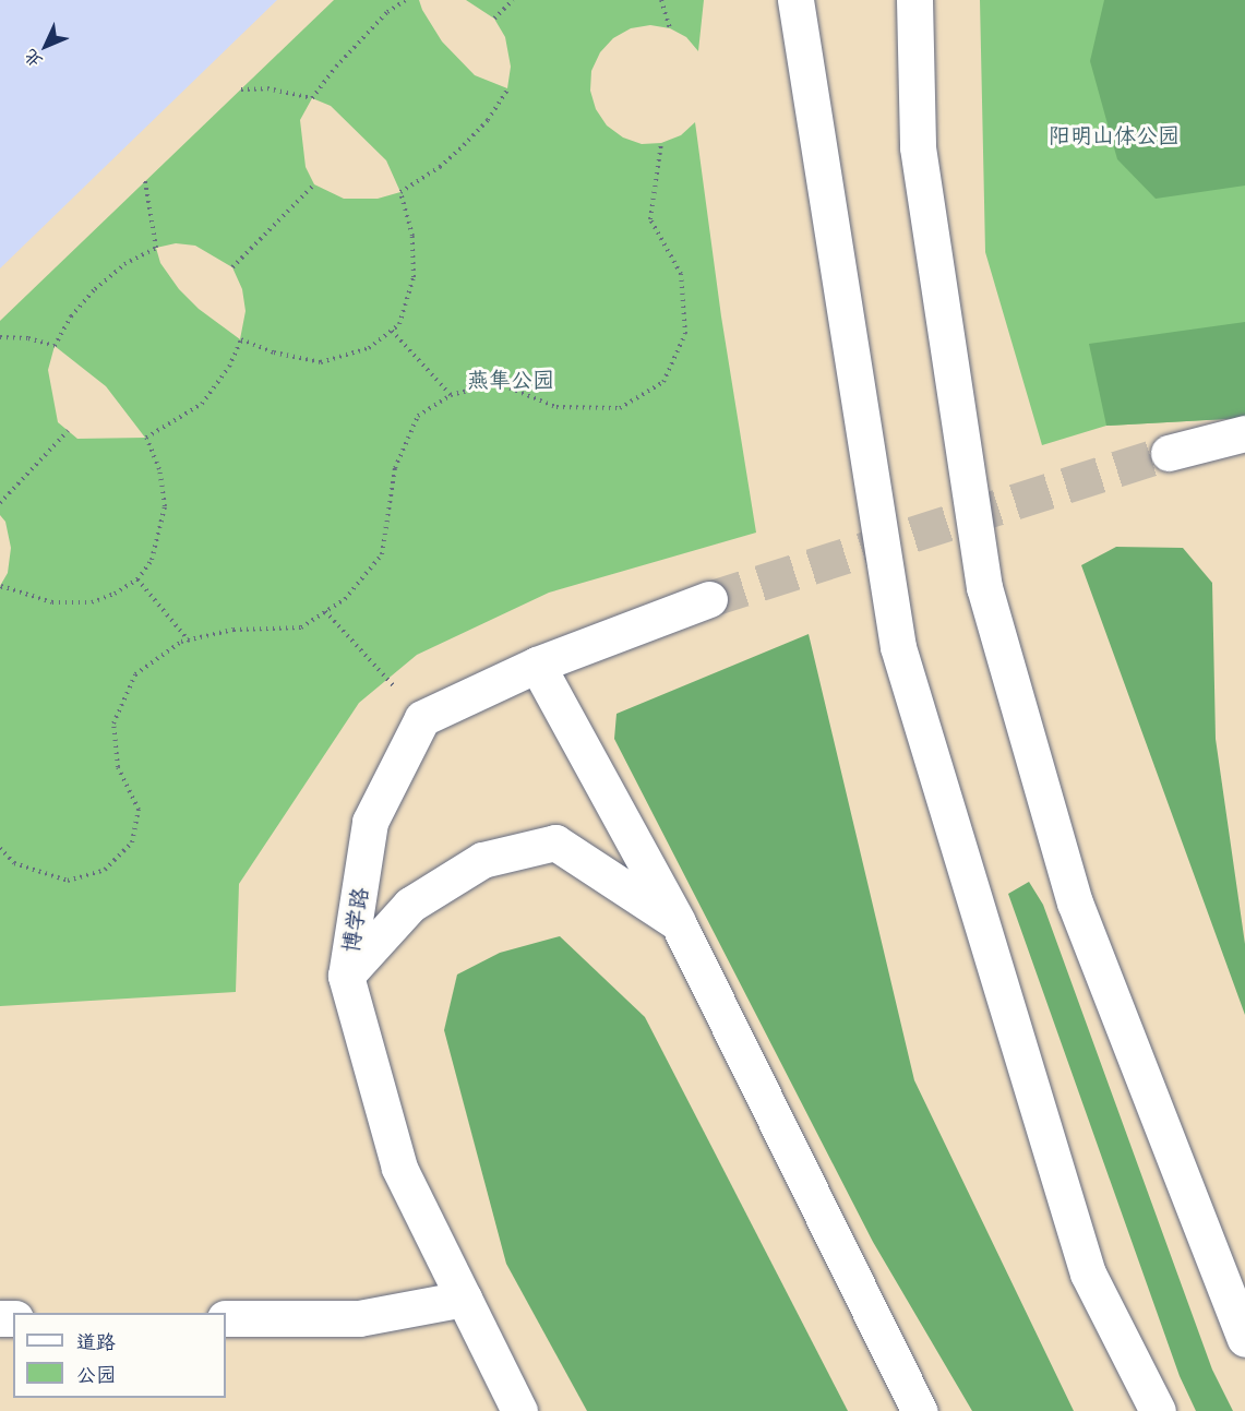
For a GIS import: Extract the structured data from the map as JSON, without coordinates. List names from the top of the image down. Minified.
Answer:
{"streets":{"main road":["博学路"]},"parks":["阳明山体公园","燕隼公园"],"legend":["道路","公园"],"north":"bottom left"}
